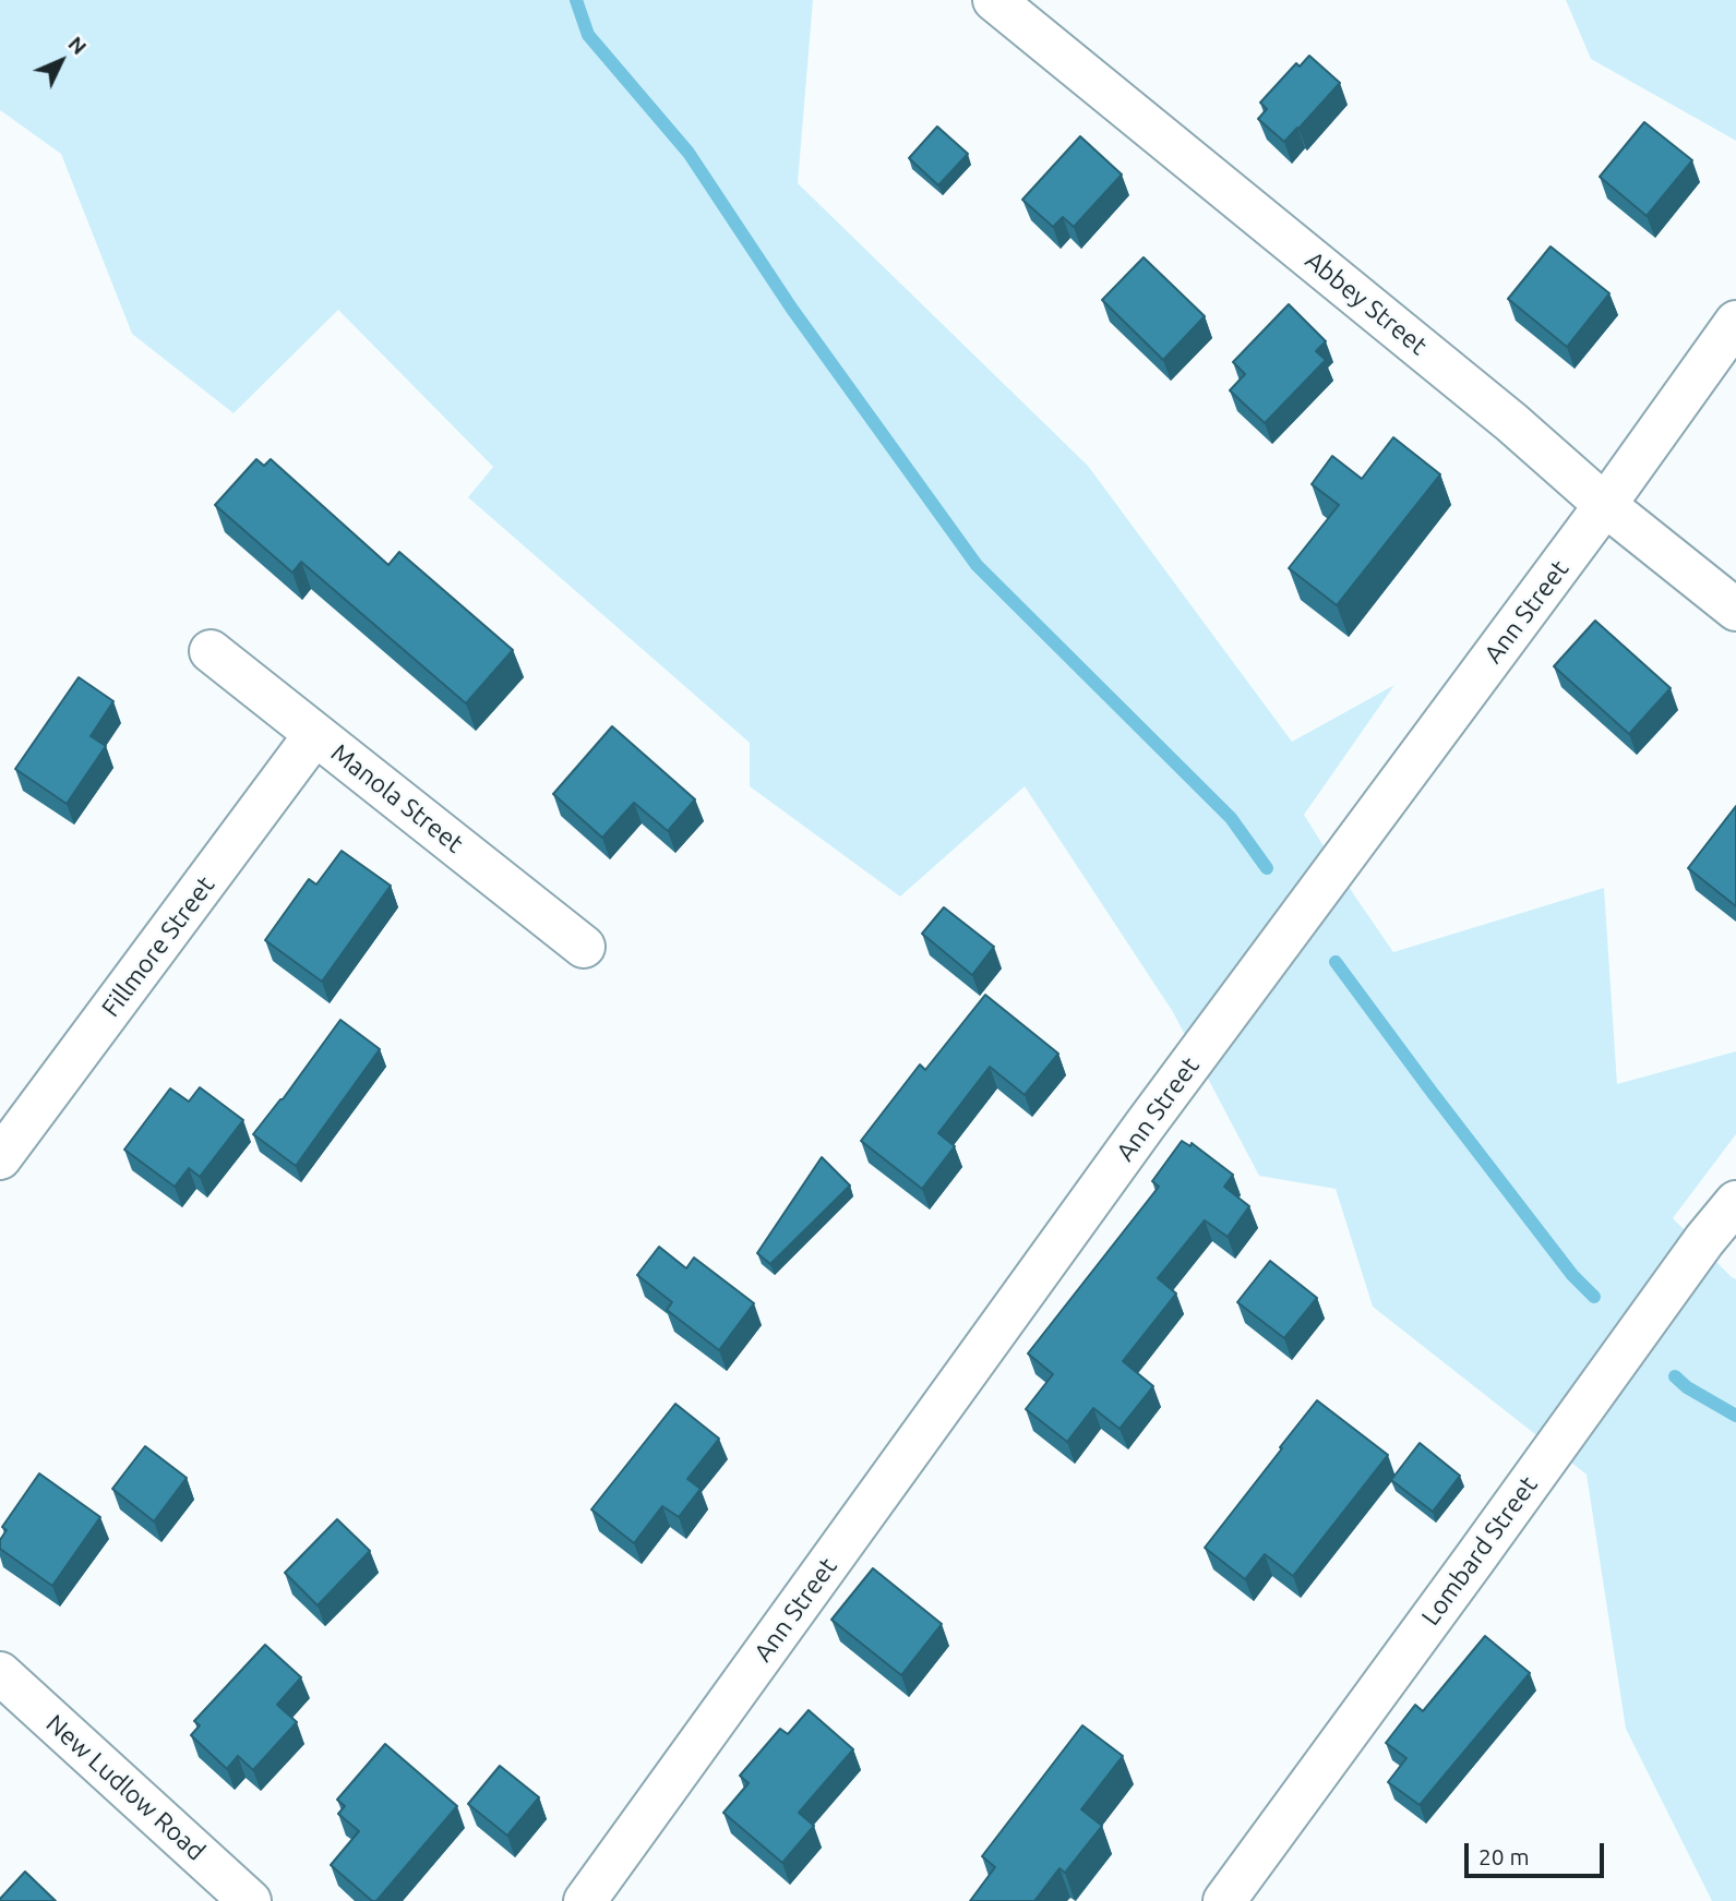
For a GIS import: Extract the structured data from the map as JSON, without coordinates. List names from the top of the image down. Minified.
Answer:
{"streets":{"street":["Abbey Street","Ann Street","Manola Street","Fillmore Street","Lombard Street","New Ludlow Road"]},"crossings":[["Abbey Street","Ann Street"],["Manola Street","Fillmore Street"]],"scale_bar":"20 m","north":"top right"}
